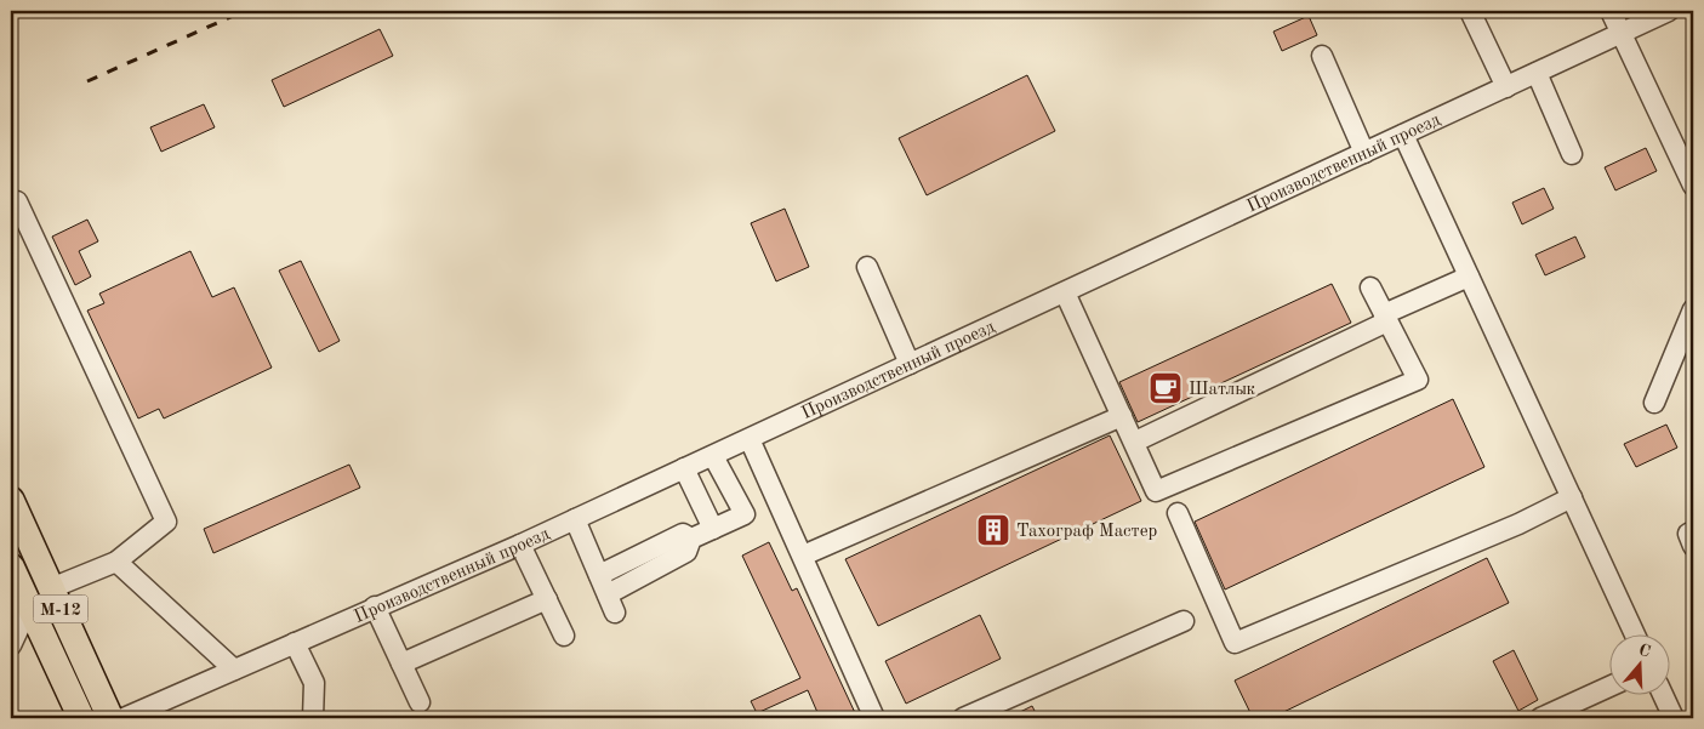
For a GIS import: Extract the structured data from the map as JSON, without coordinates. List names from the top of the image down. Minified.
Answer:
{"streets":{"main road":["М-12"],"street":["Производственный проезд"]},"places":{"cafe":["Шатлык"],"building":["Тахограф Мастер"]},"north":"top"}
